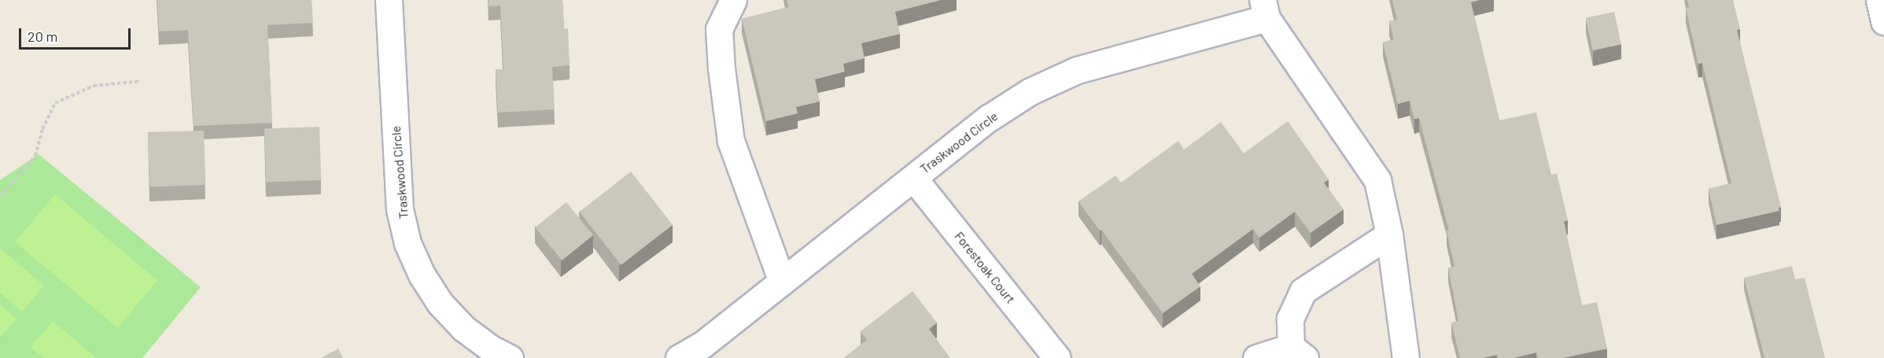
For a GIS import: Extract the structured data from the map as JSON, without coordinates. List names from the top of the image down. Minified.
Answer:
{"streets":{"street":["Traskwood Circle","Forestoak Court"]},"crossings":[["Traskwood Circle","Forestoak Court"]],"scale_bar":"20 m"}
